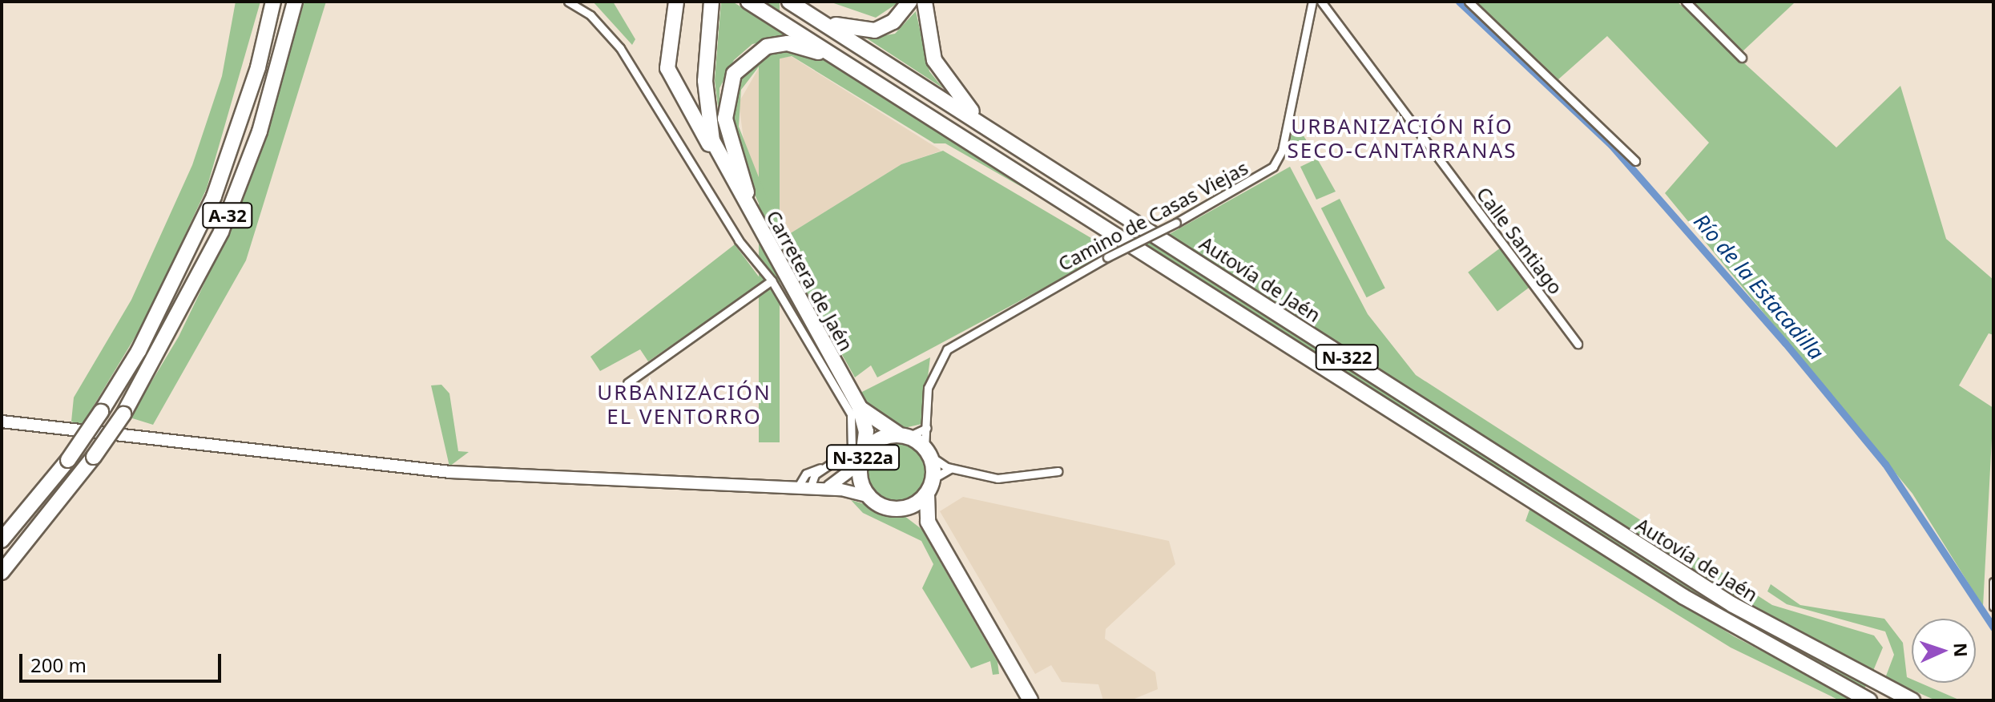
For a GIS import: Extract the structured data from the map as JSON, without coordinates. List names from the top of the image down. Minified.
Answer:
{"streets":{"highway":["A-32","Autovía de Jaén","Carretera de Jaén","N-322","N-322a"],"street":["Camino de Casas Viejas","Calle Santiago"]},"crossings":[["Carretera de Jaén","N-322a"]],"districts":["URBANIZACIÓN RÍO SECO-CANTARRANAS","URBANIZACIÓN EL VENTORRO"],"water":["Río de la Estacadilla"],"scale_bar":"200 m","north":"right"}
